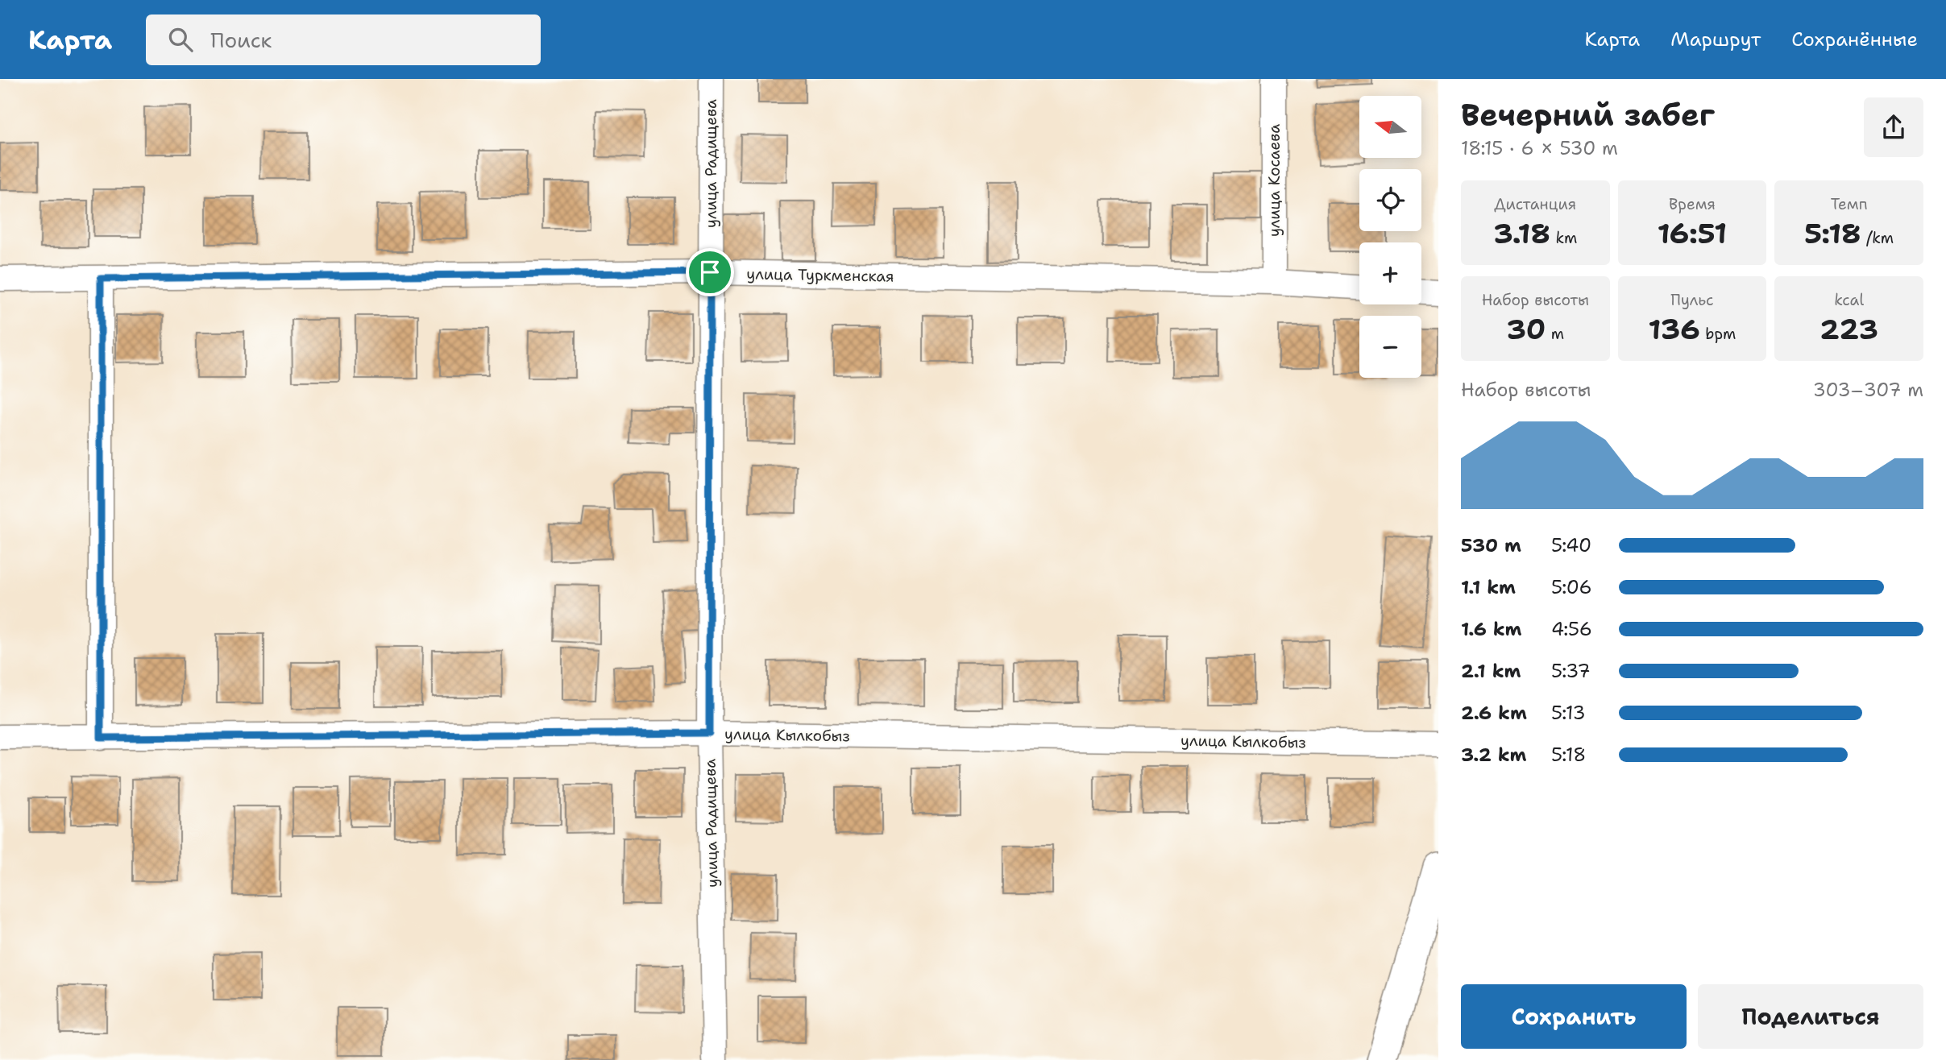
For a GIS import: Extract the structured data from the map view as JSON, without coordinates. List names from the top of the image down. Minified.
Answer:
{"streets":{"street":["улица Радищева","улица Косаева","улица Туркменская","улица Кылкобыз"]},"crossings":[["улица Радищева","улица Туркменская"],["улица Радищева","улица Кылкобыз"],["улица Косаева","улица Туркменская"]],"north":"left","page":{"header":"Карта","search":"Поиск","nav":["Карта","Маршрут","Сохранённые"],"heading":["Вечерний забег","18:15 · 6 × 530 m"],"map_buttons":["+","−"],"stats":[["Дистанция","3.18 km"],["Время","16:51"],["Темп","5:18 /km"],["Набор высоты","30 m"],["Пульс","136 bpm"],["kcal","223"]],"chart":["Набор высоты","303–307 m"],"list":[{"name":"530 m","note":"5:40"},{"name":"1.1 km","note":"5:06"},{"name":"1.6 km","note":"4:56"},{"name":"2.1 km","note":"5:37"},{"name":"2.6 km","note":"5:13"},{"name":"3.2 km","note":"5:18"}],"buttons":["Сохранить","Поделиться"]}}
